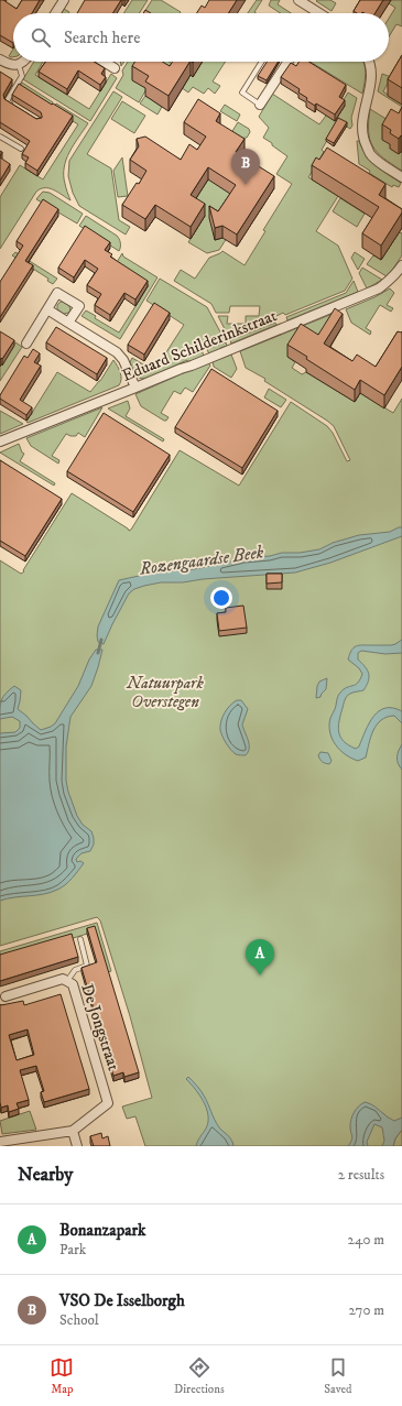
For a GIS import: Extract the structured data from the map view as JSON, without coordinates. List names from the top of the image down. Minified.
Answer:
{"streets":{"street":["Eduard Schilderinkstraat","De Jongstraat"]},"water":["Rozengaardse Beek"],"parks":["Natuurpark Overstegen"],"page":{"search":"Search here","pins":["B","A"],"heading":["Nearby","2 results"],"list":[{"mark":"A","name":"Bonanzapark","note":"Park","value":"240 m"},{"mark":"B","name":"VSO De Isselborgh","note":"School","value":"270 m"}],"nav":["Map","Directions","Saved"]}}
